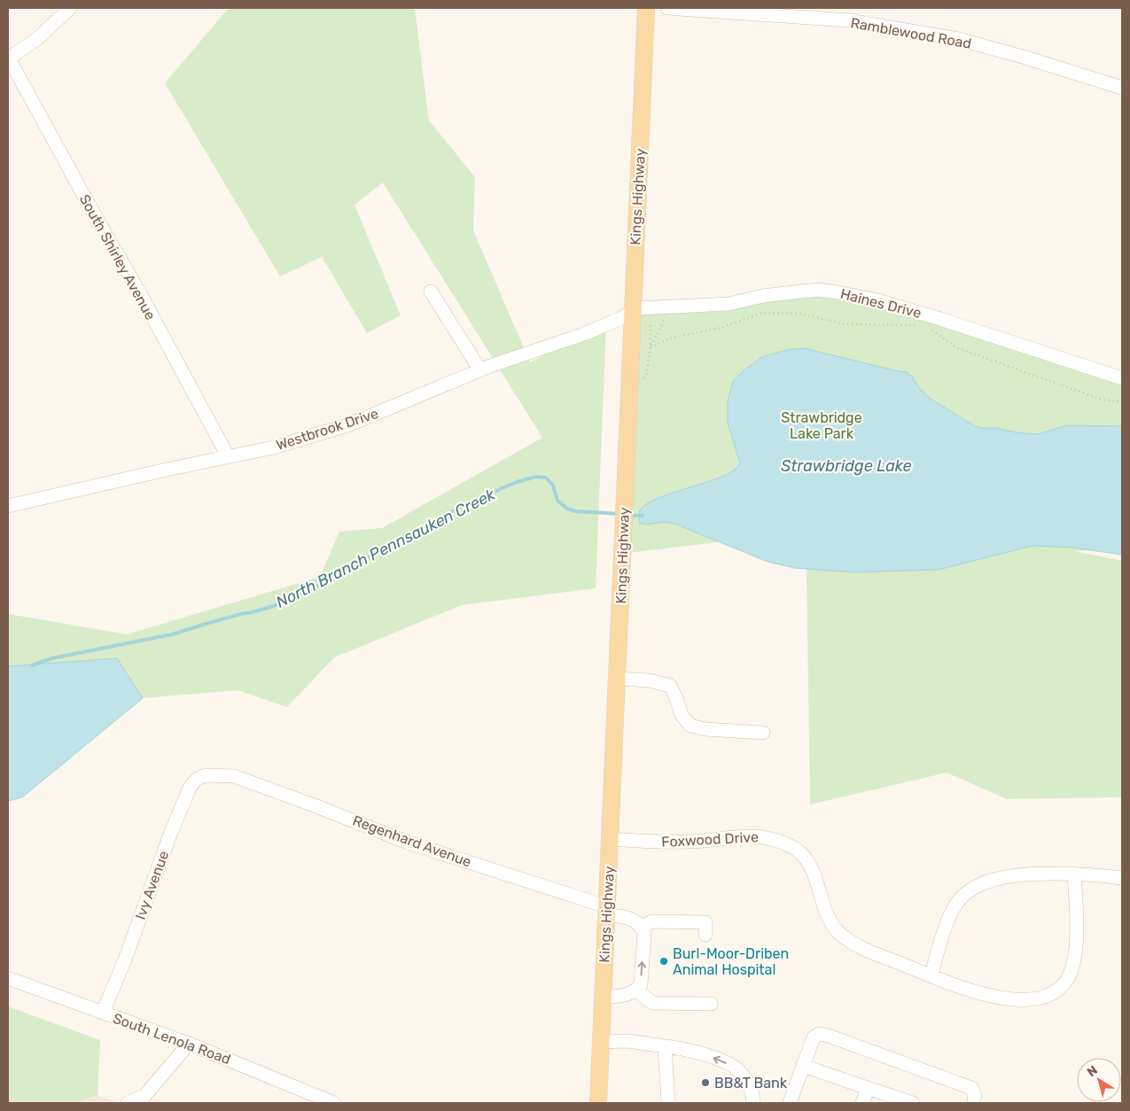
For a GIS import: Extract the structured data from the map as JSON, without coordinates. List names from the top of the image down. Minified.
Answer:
{"streets":{"main road":["Kings Highway"],"street":["Ramblewood Road","South Shirley Avenue","Haines Drive","Westbrook Drive","Foxwood Drive","Regenhard Avenue","Ivy Avenue","South Lenola Road"]},"crossings":[["Kings Highway","Haines Drive"],["Kings Highway","Westbrook Drive"],["Kings Highway","Foxwood Drive"],["Kings Highway","Regenhard Avenue"],["South Shirley Avenue","Westbrook Drive"],["Haines Drive","Westbrook Drive"],["Regenhard Avenue","Ivy Avenue"],["Ivy Avenue","South Lenola Road"]],"water":["Strawbridge Lake","North Branch Pennsauken Creek"],"parks":["Strawbridge Lake Park"],"places":["Burl-Moor-Driben Animal Hospital","BB&T Bank"],"north":"top left"}
